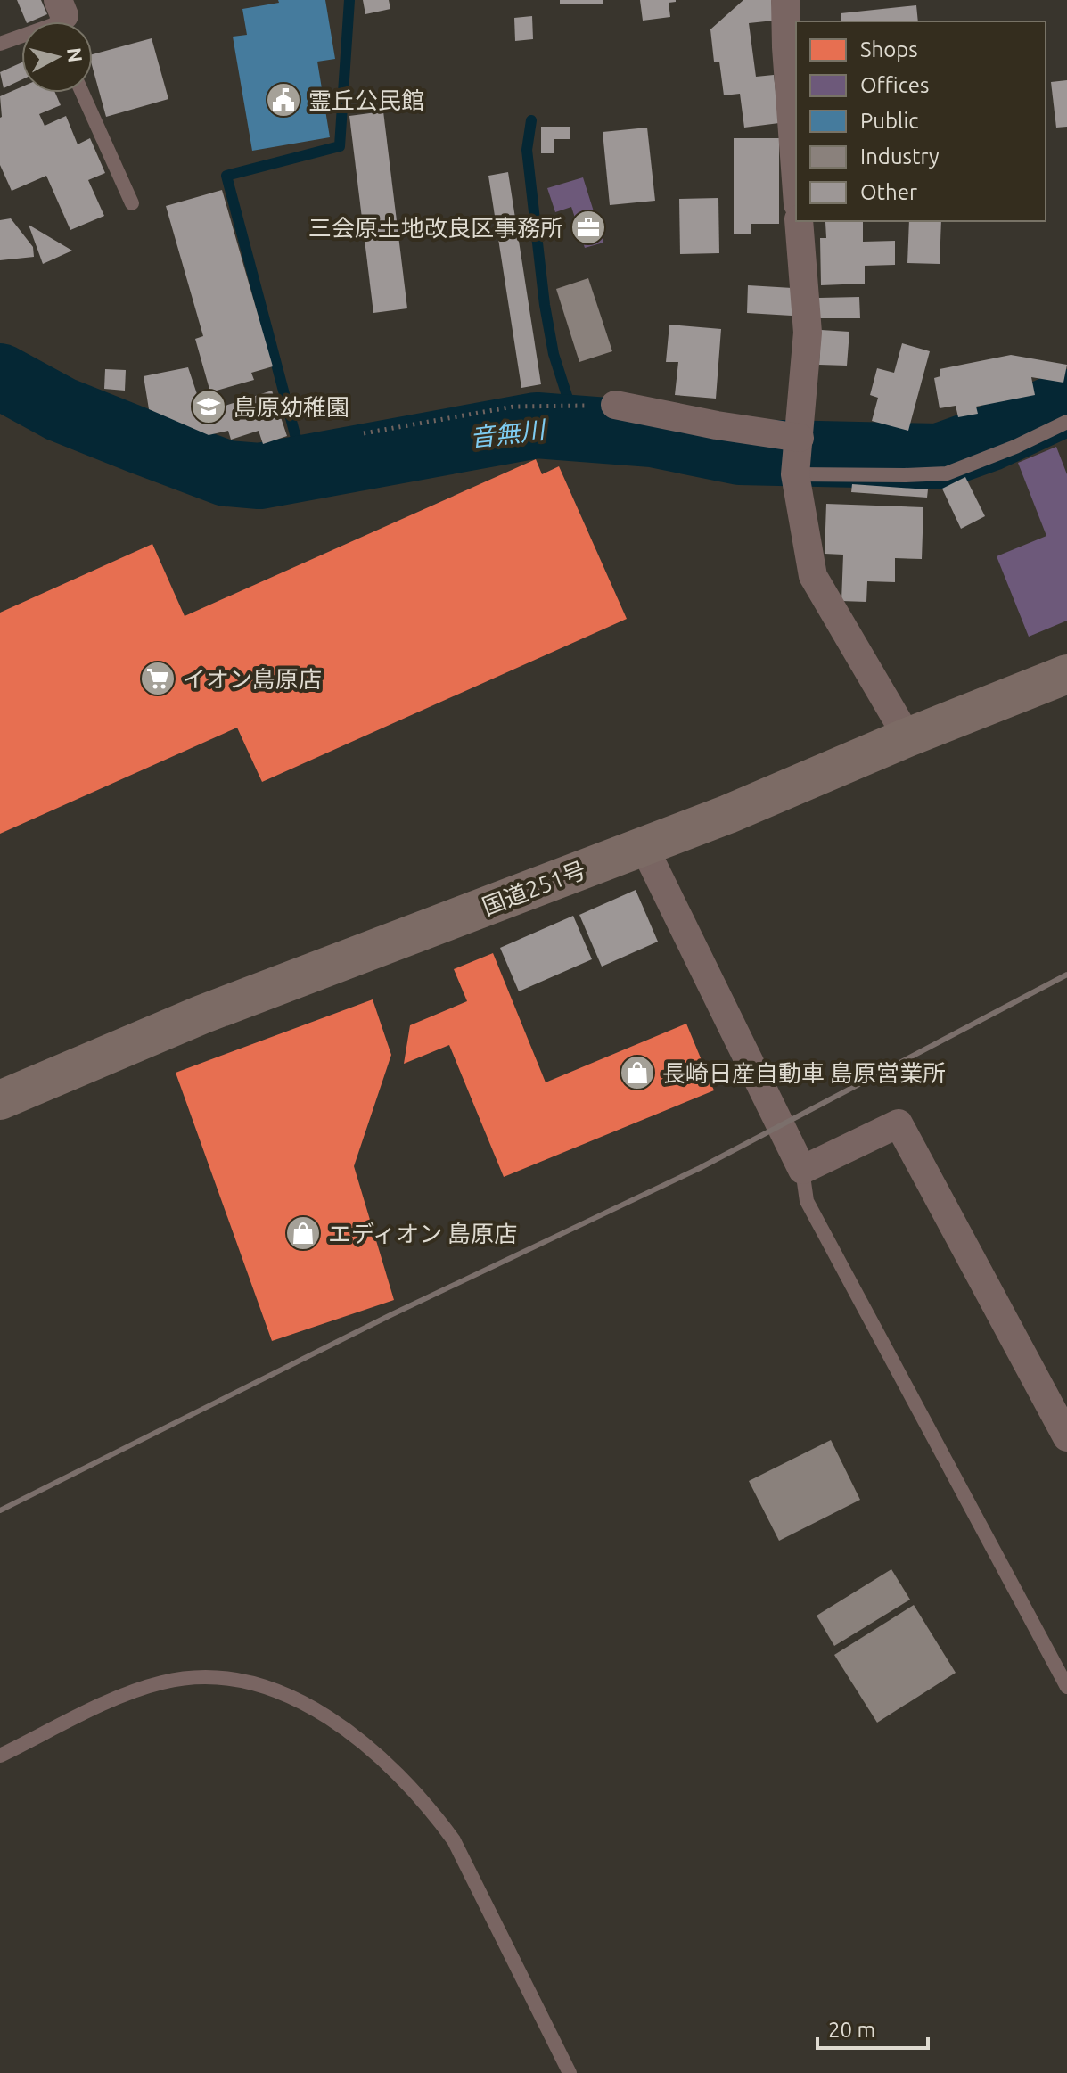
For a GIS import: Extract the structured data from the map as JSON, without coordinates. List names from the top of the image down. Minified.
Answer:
{"streets":{"highway":["国道251号"]},"water":["音無川"],"places":{"public building":["霊丘公民館"],"office":["三会原土地改良区事務所"],"school or university":["島原幼稚園"],"supermarket":["イオン島原店"],"shop":["長崎日産自動車 島原営業所","エディオン 島原店"]},"legend":["Shops","Offices","Public","Industry","Other"],"scale_bar":"20 m","north":"right"}
